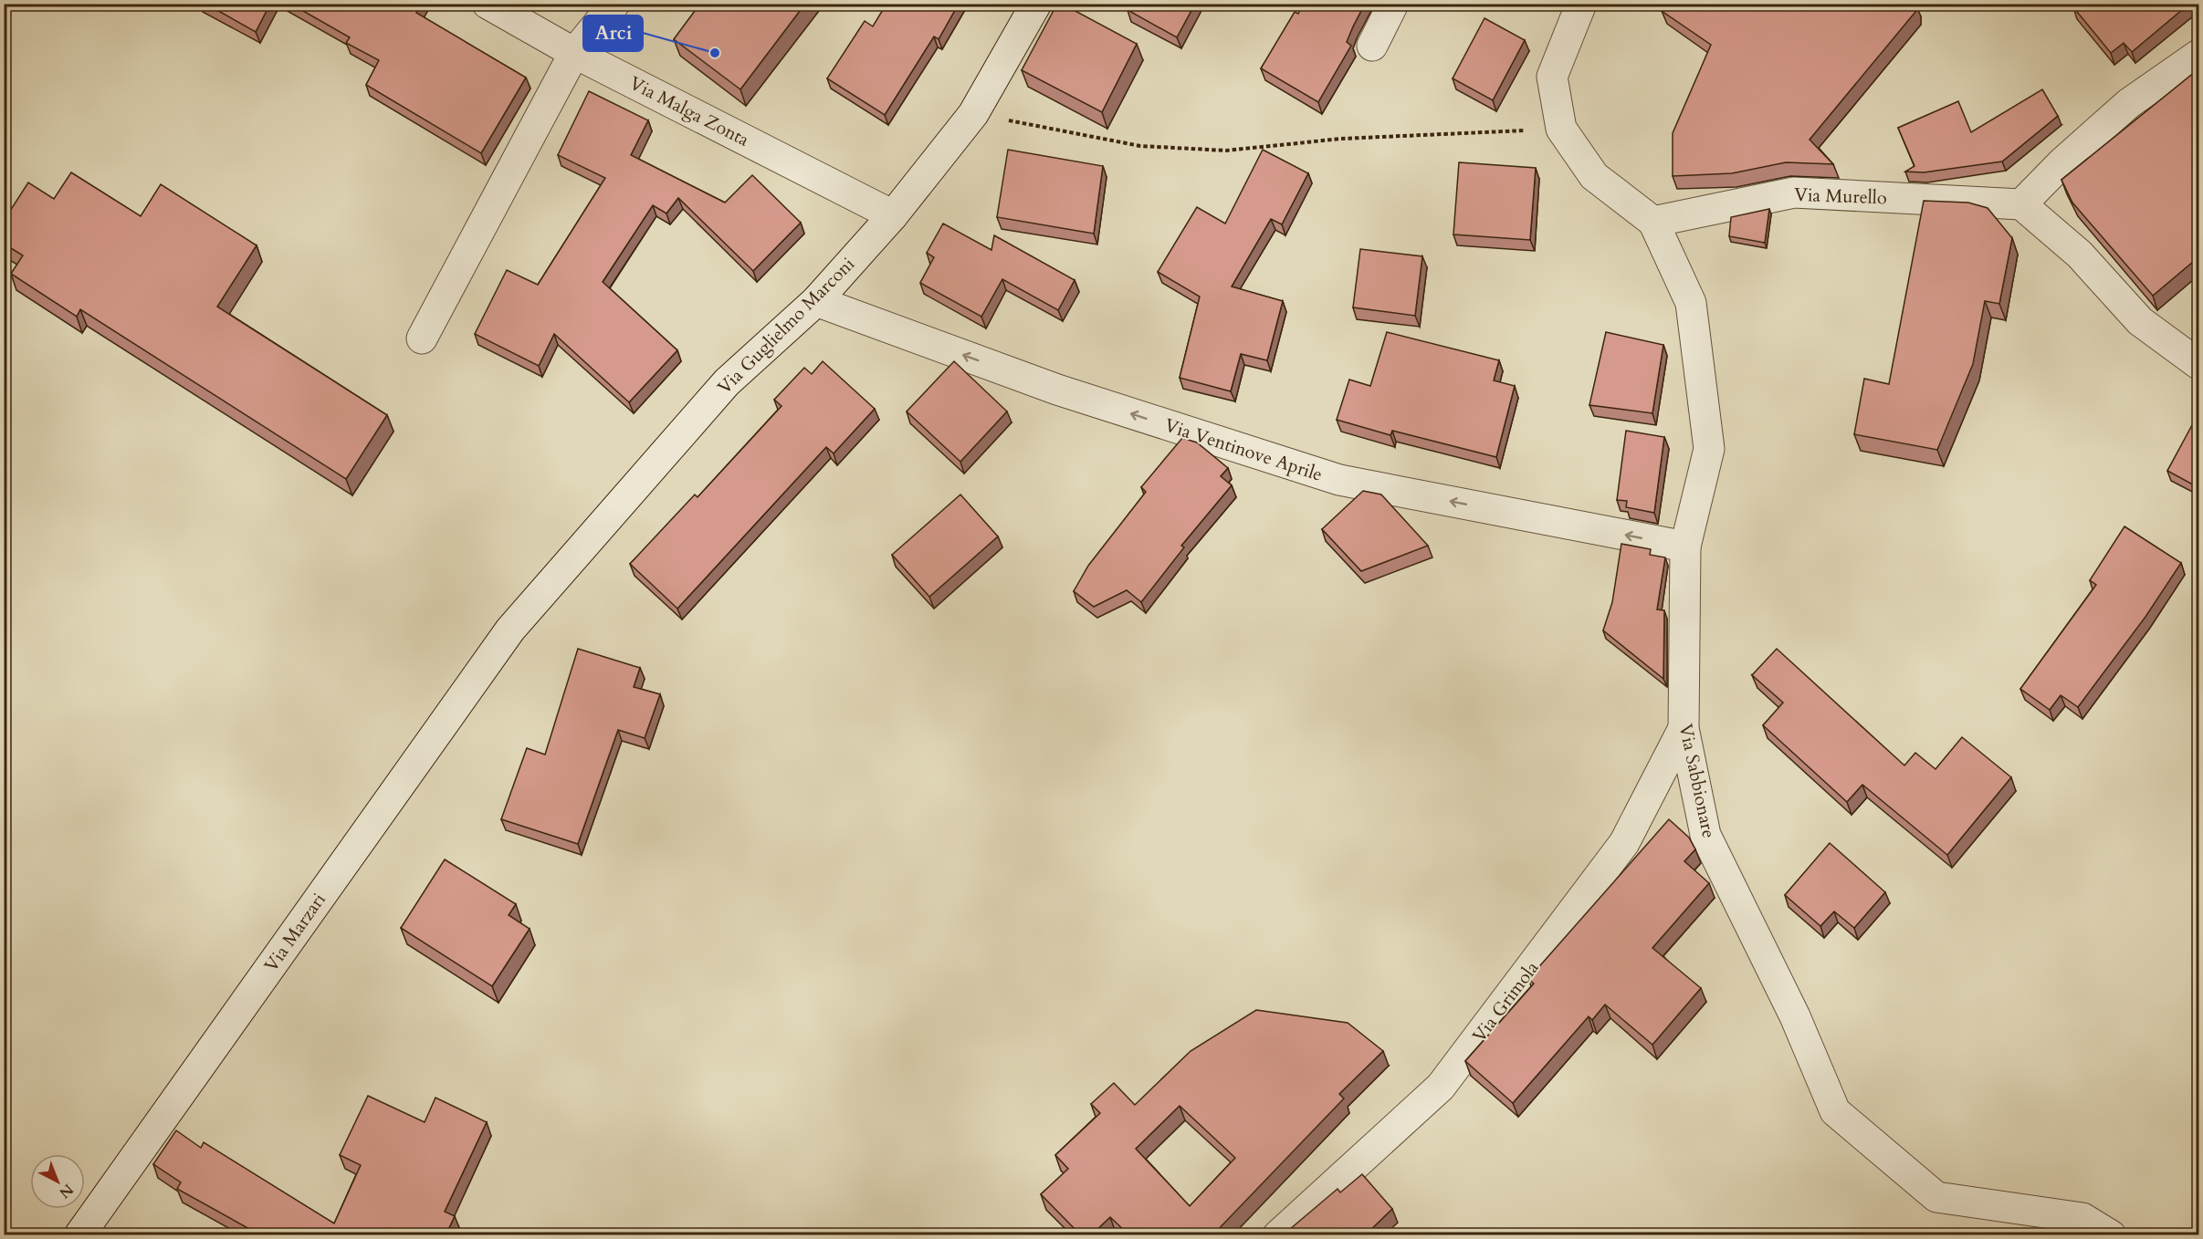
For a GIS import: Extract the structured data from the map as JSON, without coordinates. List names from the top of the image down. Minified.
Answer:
{"streets":{"street":["Via Malga Zonta","Via Murello","Via Guglielmo Marconi","Via Ventinove Aprile","Via Sabbionare","Via Marzari","Via Grimola"]},"crossings":[["Via Malga Zonta","Via Guglielmo Marconi"],["Via Murello","Via Sabbionare"],["Via Guglielmo Marconi","Via Ventinove Aprile"],["Via Guglielmo Marconi","Via Marzari"],["Via Ventinove Aprile","Via Sabbionare"],["Via Sabbionare","Via Grimola"]],"one_way":["Via Ventinove Aprile"],"places":["Arci"],"north":"bottom right"}
